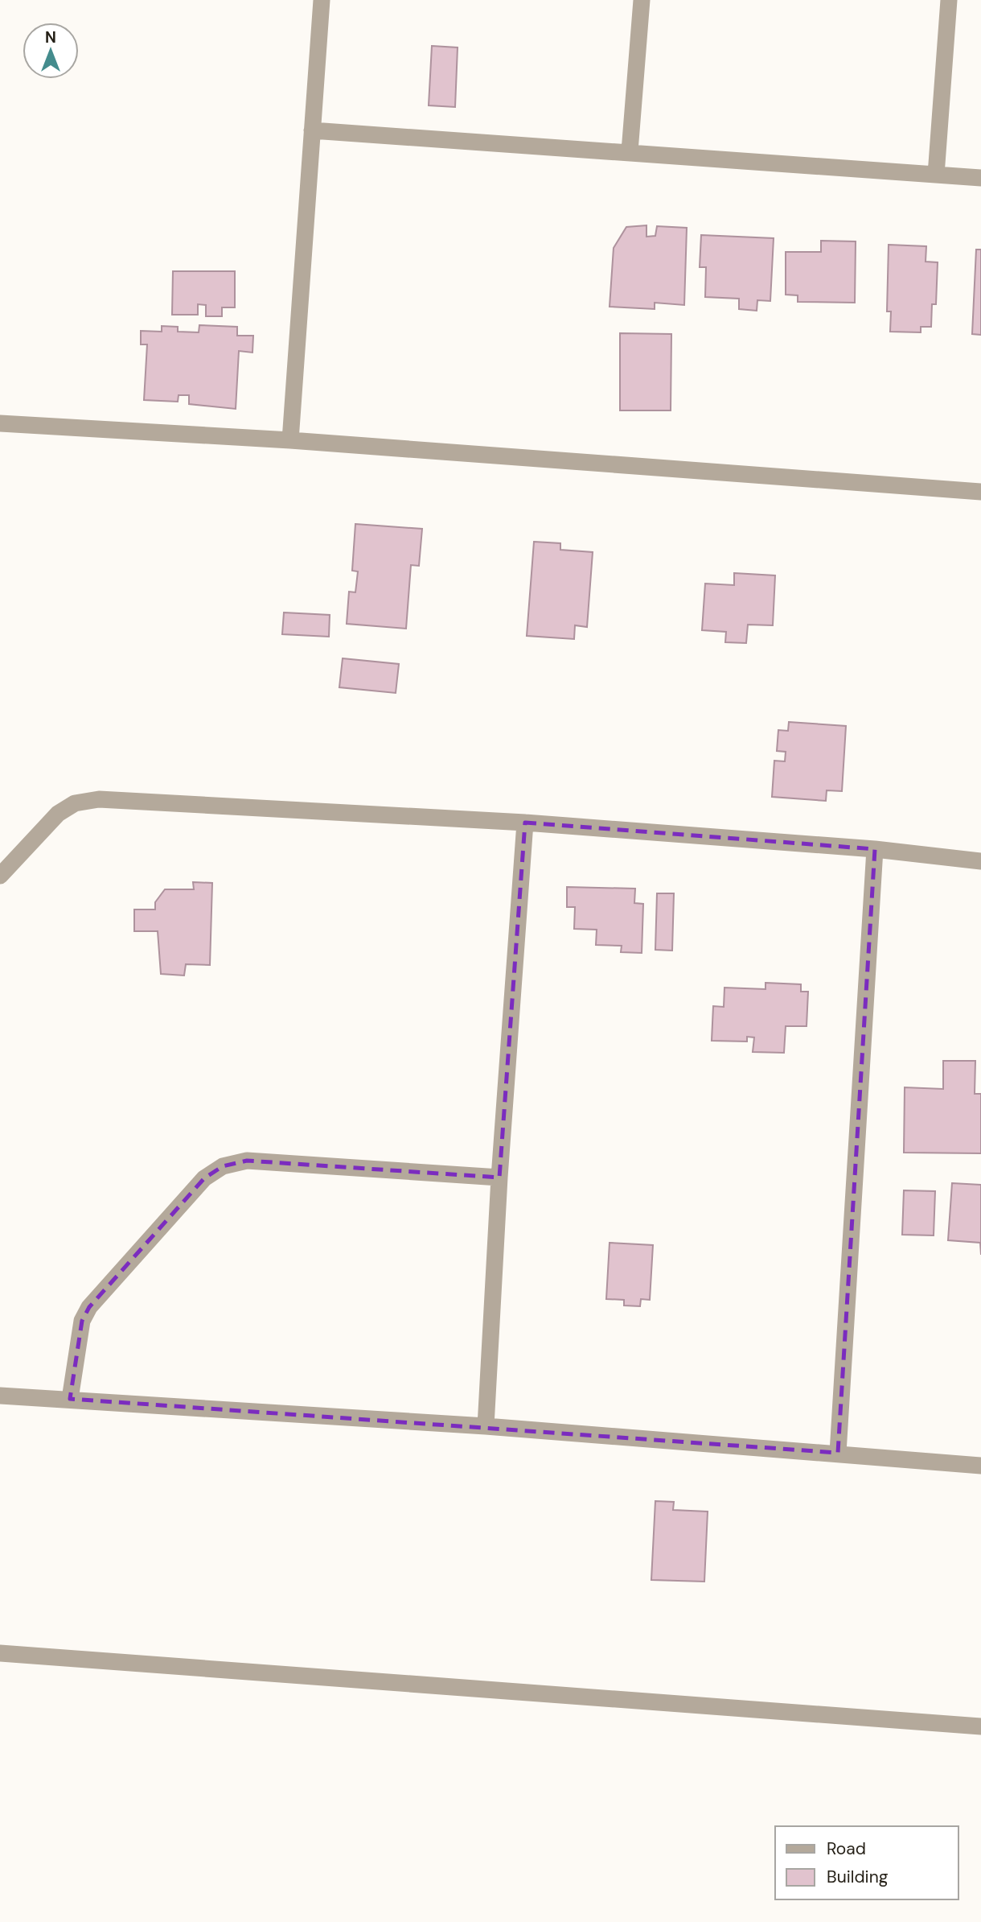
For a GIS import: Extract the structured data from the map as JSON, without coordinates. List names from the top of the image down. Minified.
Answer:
{"legend":["Road","Building"],"north":"top"}
